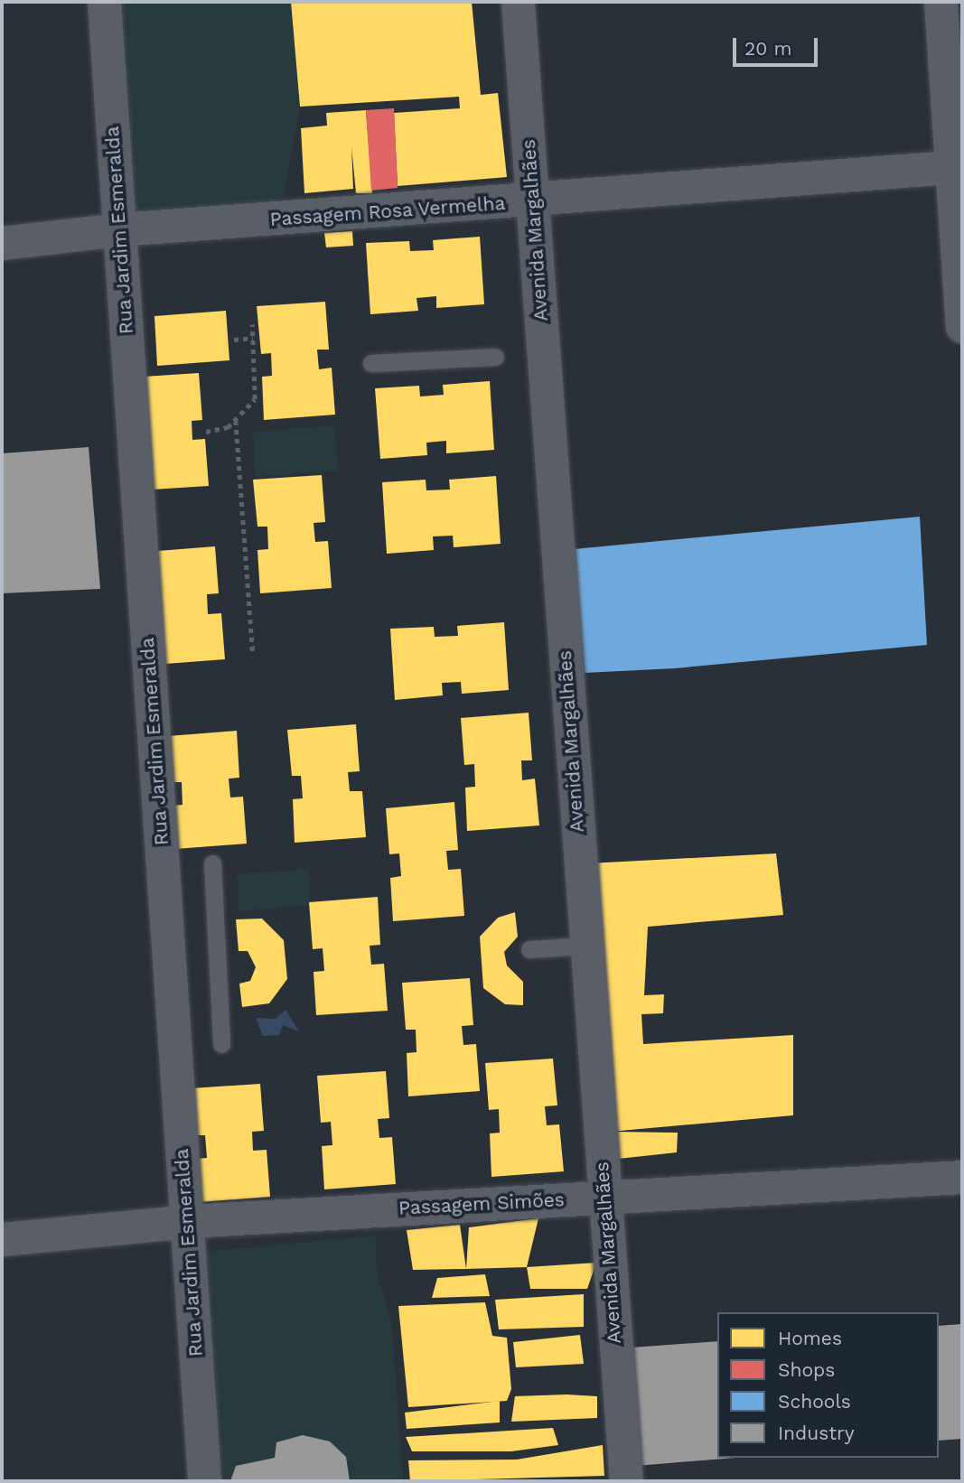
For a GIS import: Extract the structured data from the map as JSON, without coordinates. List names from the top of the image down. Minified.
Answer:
{"streets":{"street":["Passagem Rosa Vermelha","Rua Jardim Esmeralda","Avenida Margalhães","Passagem Simões"]},"crossings":[["Passagem Rosa Vermelha","Rua Jardim Esmeralda"],["Passagem Rosa Vermelha","Avenida Margalhães"],["Rua Jardim Esmeralda","Passagem Simões"],["Avenida Margalhães","Passagem Simões"]],"legend":["Homes","Shops","Schools","Industry"],"scale_bar":"20 m"}
